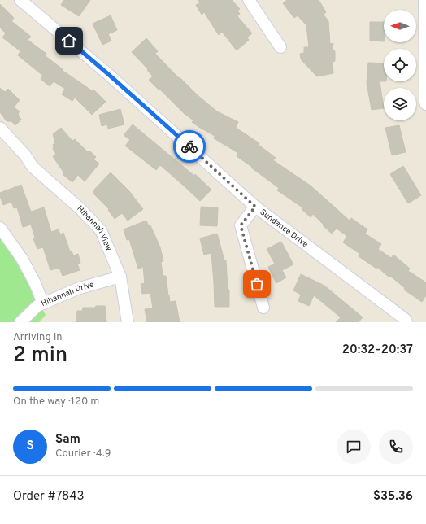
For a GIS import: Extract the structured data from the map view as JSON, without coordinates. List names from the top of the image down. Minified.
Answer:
{"streets":{"street":["Sundance Drive","Hihannah View","Hihannah Drive"]},"crossings":[["Hihannah View","Hihannah Drive"]],"north":"left","page":{"heading":["2 min","Arriving in","20:32–20:37"],"panel":["Sam","Courier · 4.9","Order #7843","$35.36"],"bar":"On the way · 120 m","round":"S"}}
